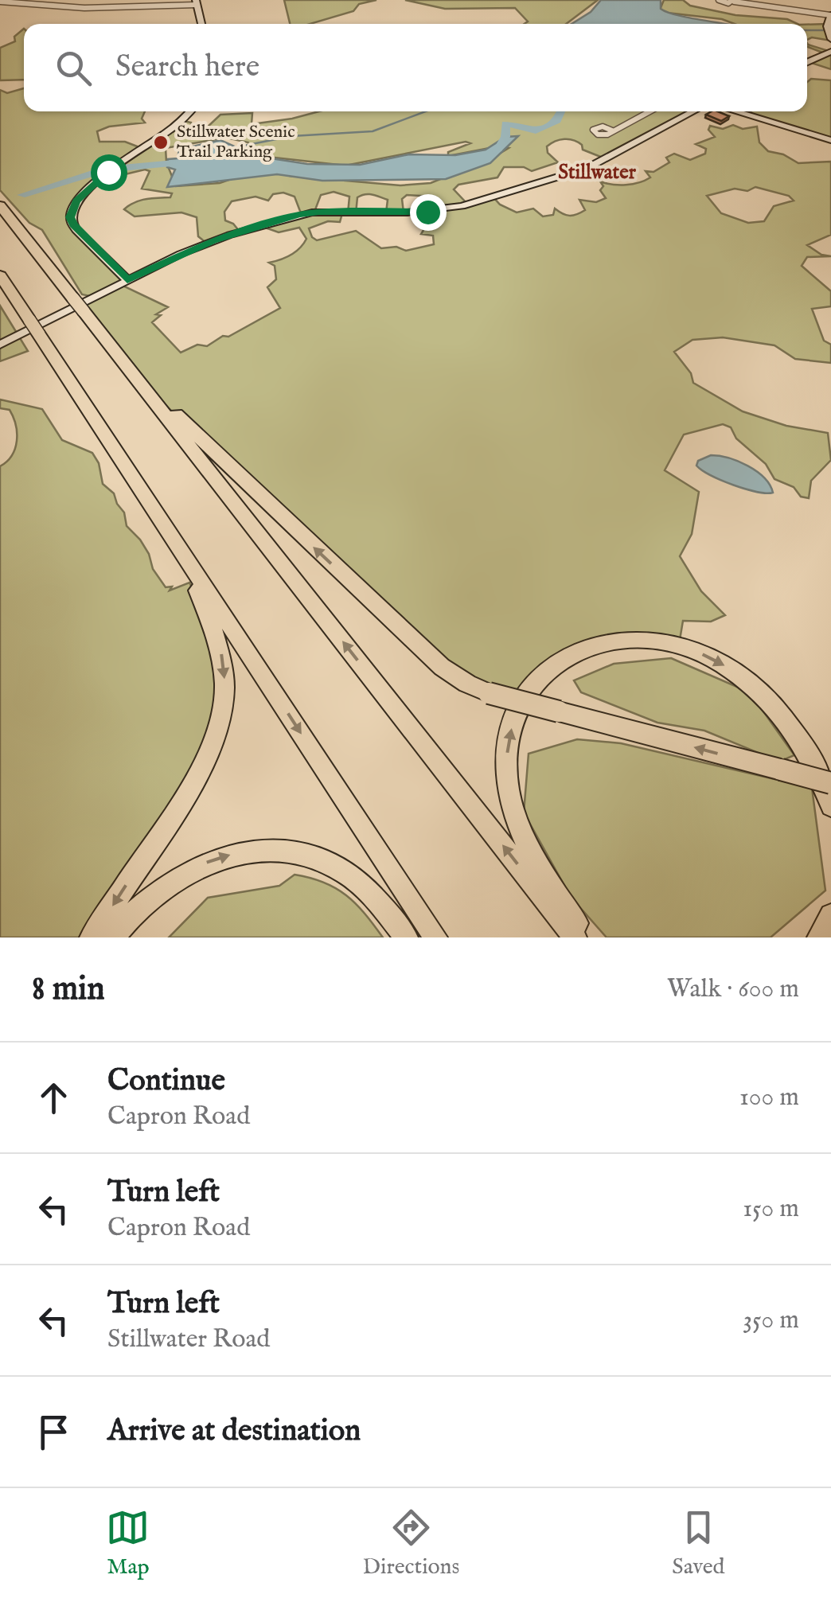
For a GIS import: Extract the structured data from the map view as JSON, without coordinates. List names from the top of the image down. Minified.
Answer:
{"districts":["Stillwater"],"places":["Stillwater Scenic Trail Parking"],"page":{"search":"Search here","heading":["8 min","Walk · 600 m"],"list":[["Continue","Capron Road","100 m"],["Turn left","Capron Road","150 m"],["Turn left","Stillwater Road","350 m"],"Arrive at destination"],"nav":["Map","Directions","Saved"]}}
